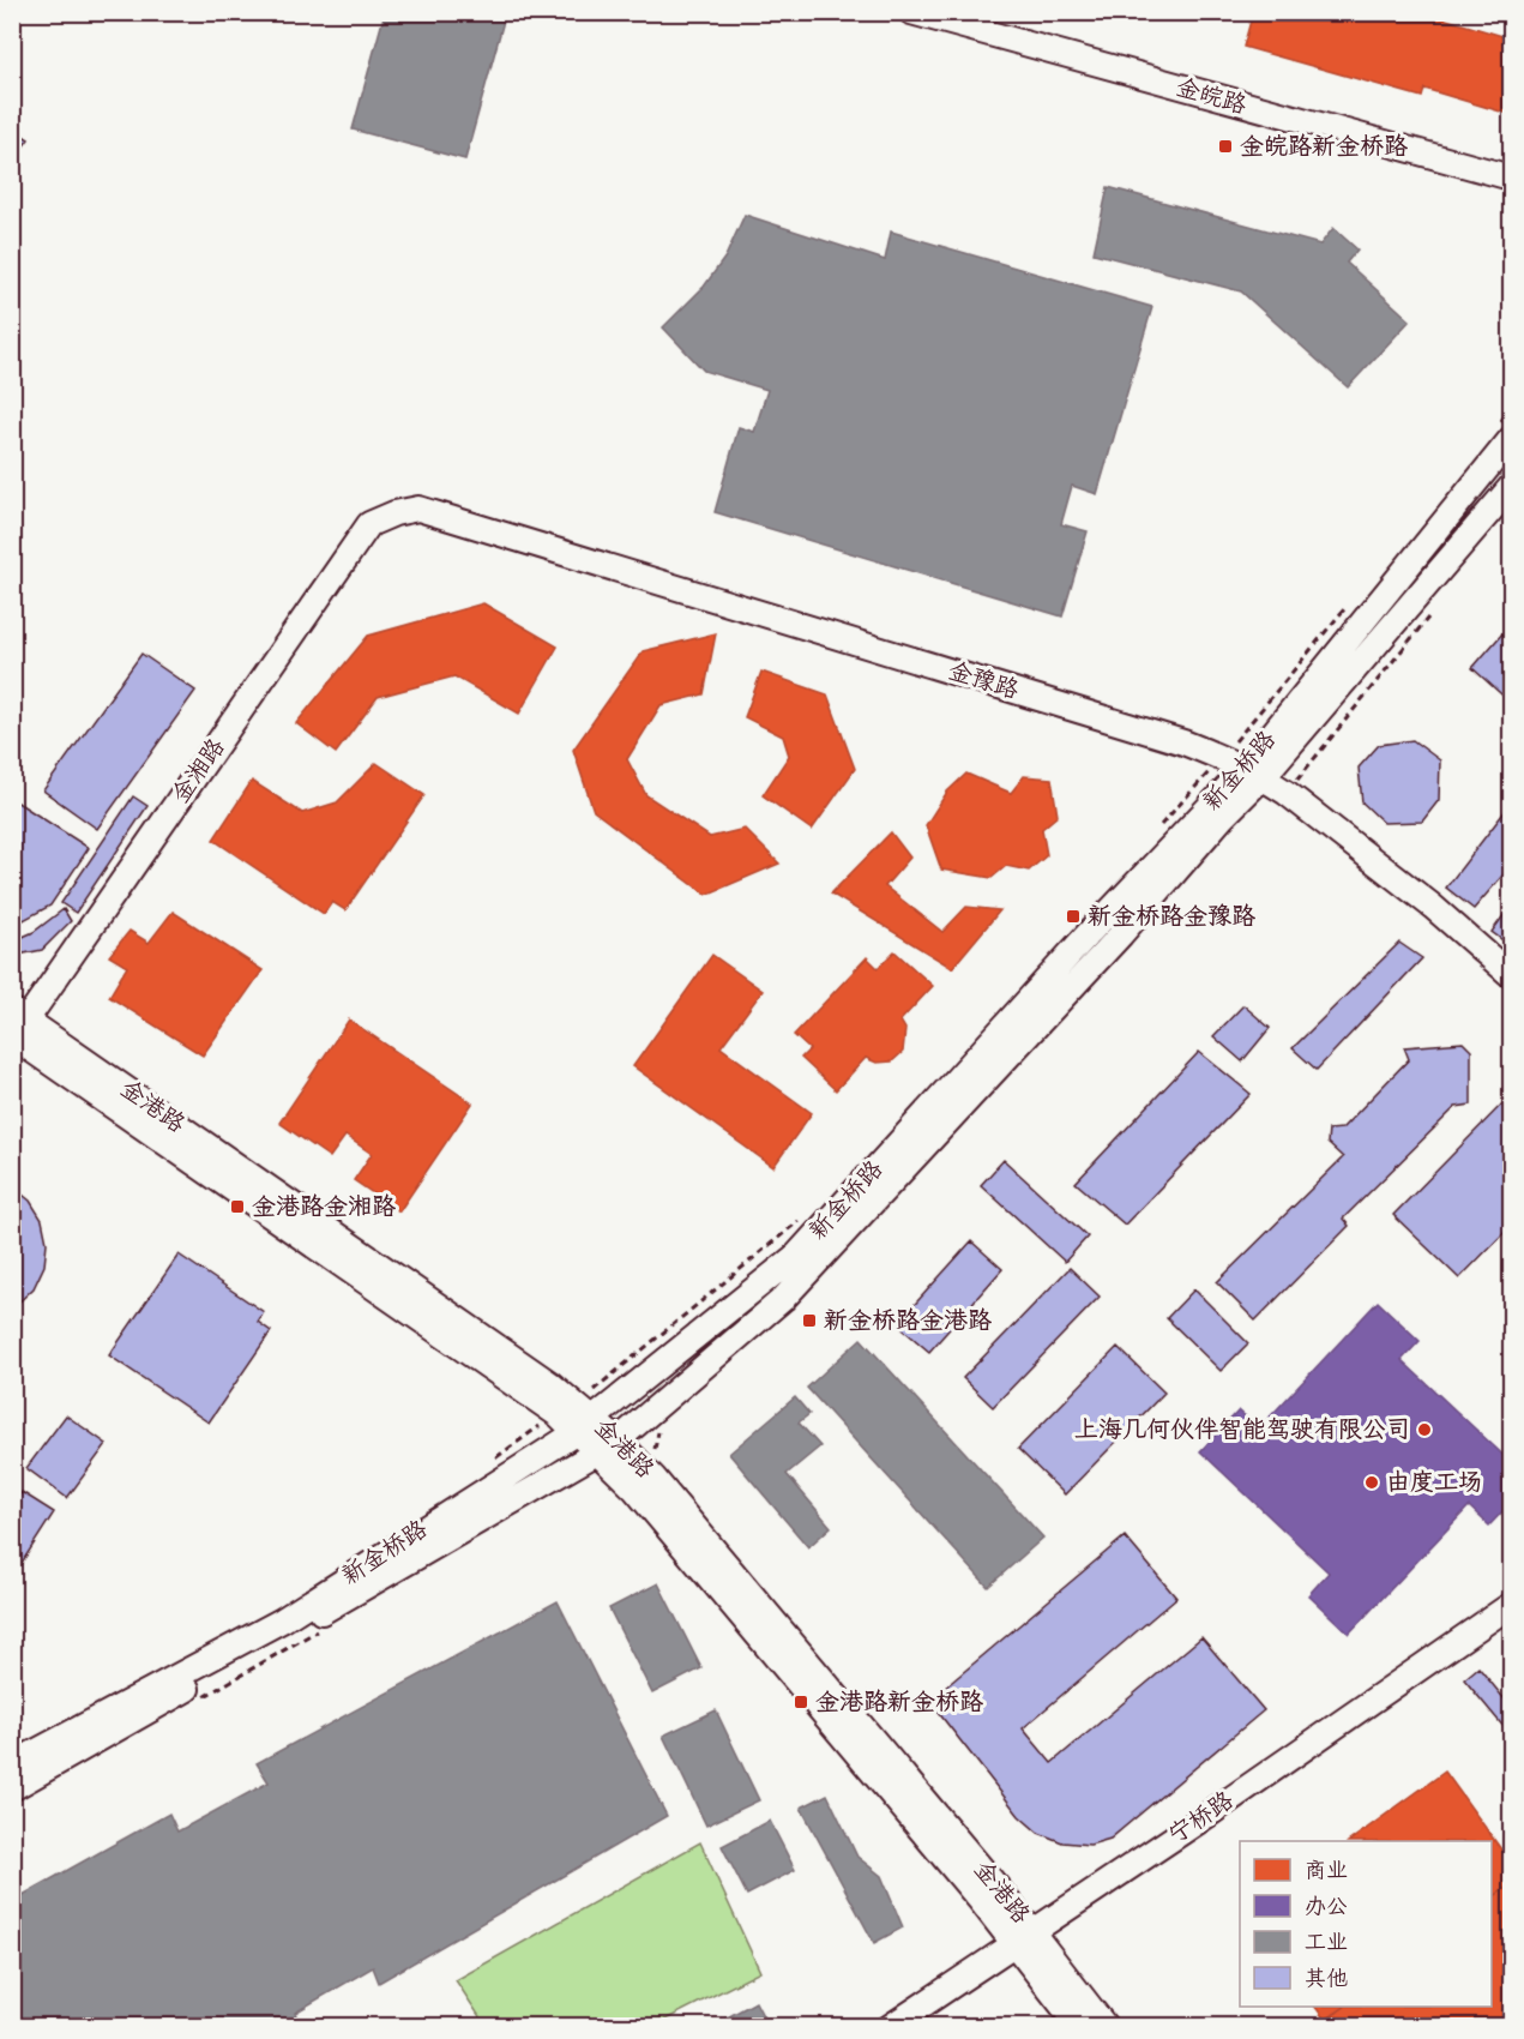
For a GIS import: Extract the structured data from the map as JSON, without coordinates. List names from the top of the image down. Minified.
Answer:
{"streets":{"street":["金皖路","金豫路","金湘路","新金桥路","金港路","宁桥路"]},"crossings":[["金豫路","金湘路"],["金豫路","新金桥路"],["金湘路","金港路"],["新金桥路","金港路"],["金港路","宁桥路"]],"places":{"transit":["金皖路新金桥路","新金桥路金豫路","金港路金湘路","新金桥路金港路","金港路新金桥路"],"other":["上海几何伙伴智能驾驶有限公司","由度工场"]},"legend":["商业","办公","工业","其他"]}
